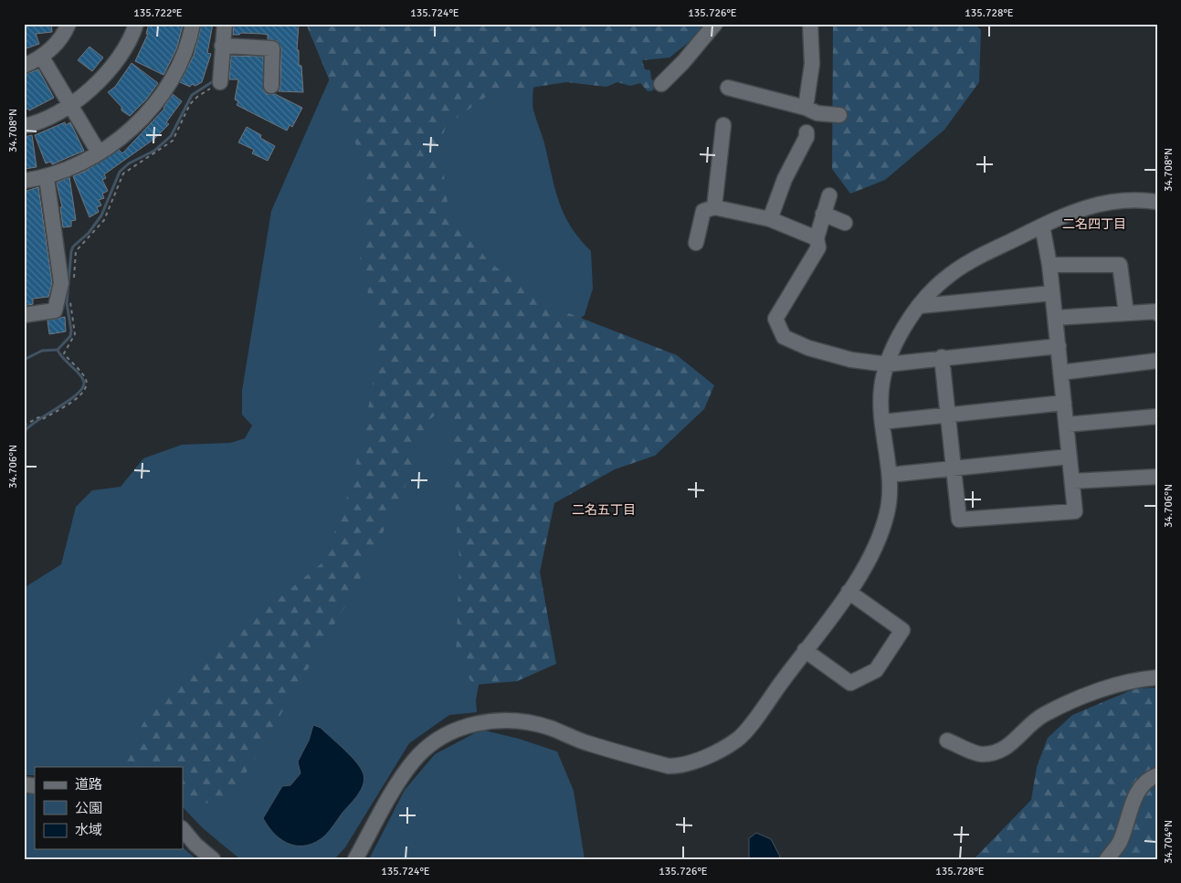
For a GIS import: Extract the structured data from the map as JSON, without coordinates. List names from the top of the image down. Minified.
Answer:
{"districts":["二名四丁目","二名五丁目"],"legend":["道路","公園","水域"],"coordinates":["135.722°E","135.724°E","135.726°E","135.728°E","34.708°N","34.706°N","34.704°N"]}
